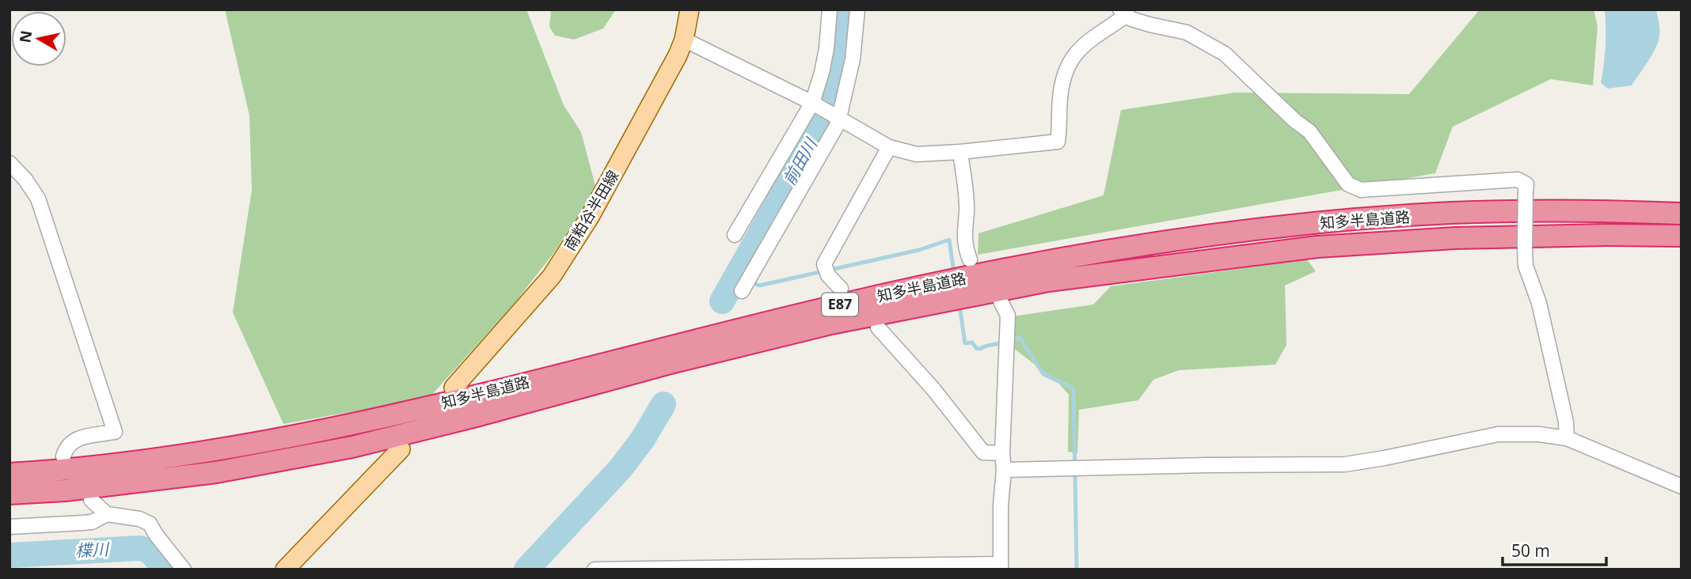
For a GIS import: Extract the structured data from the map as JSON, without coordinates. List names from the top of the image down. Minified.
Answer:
{"streets":{"highway":["知多半島道路","E87"],"main road":["南粕谷半田線"]},"water":["前田川","楪川"],"scale_bar":"50 m","north":"left"}
